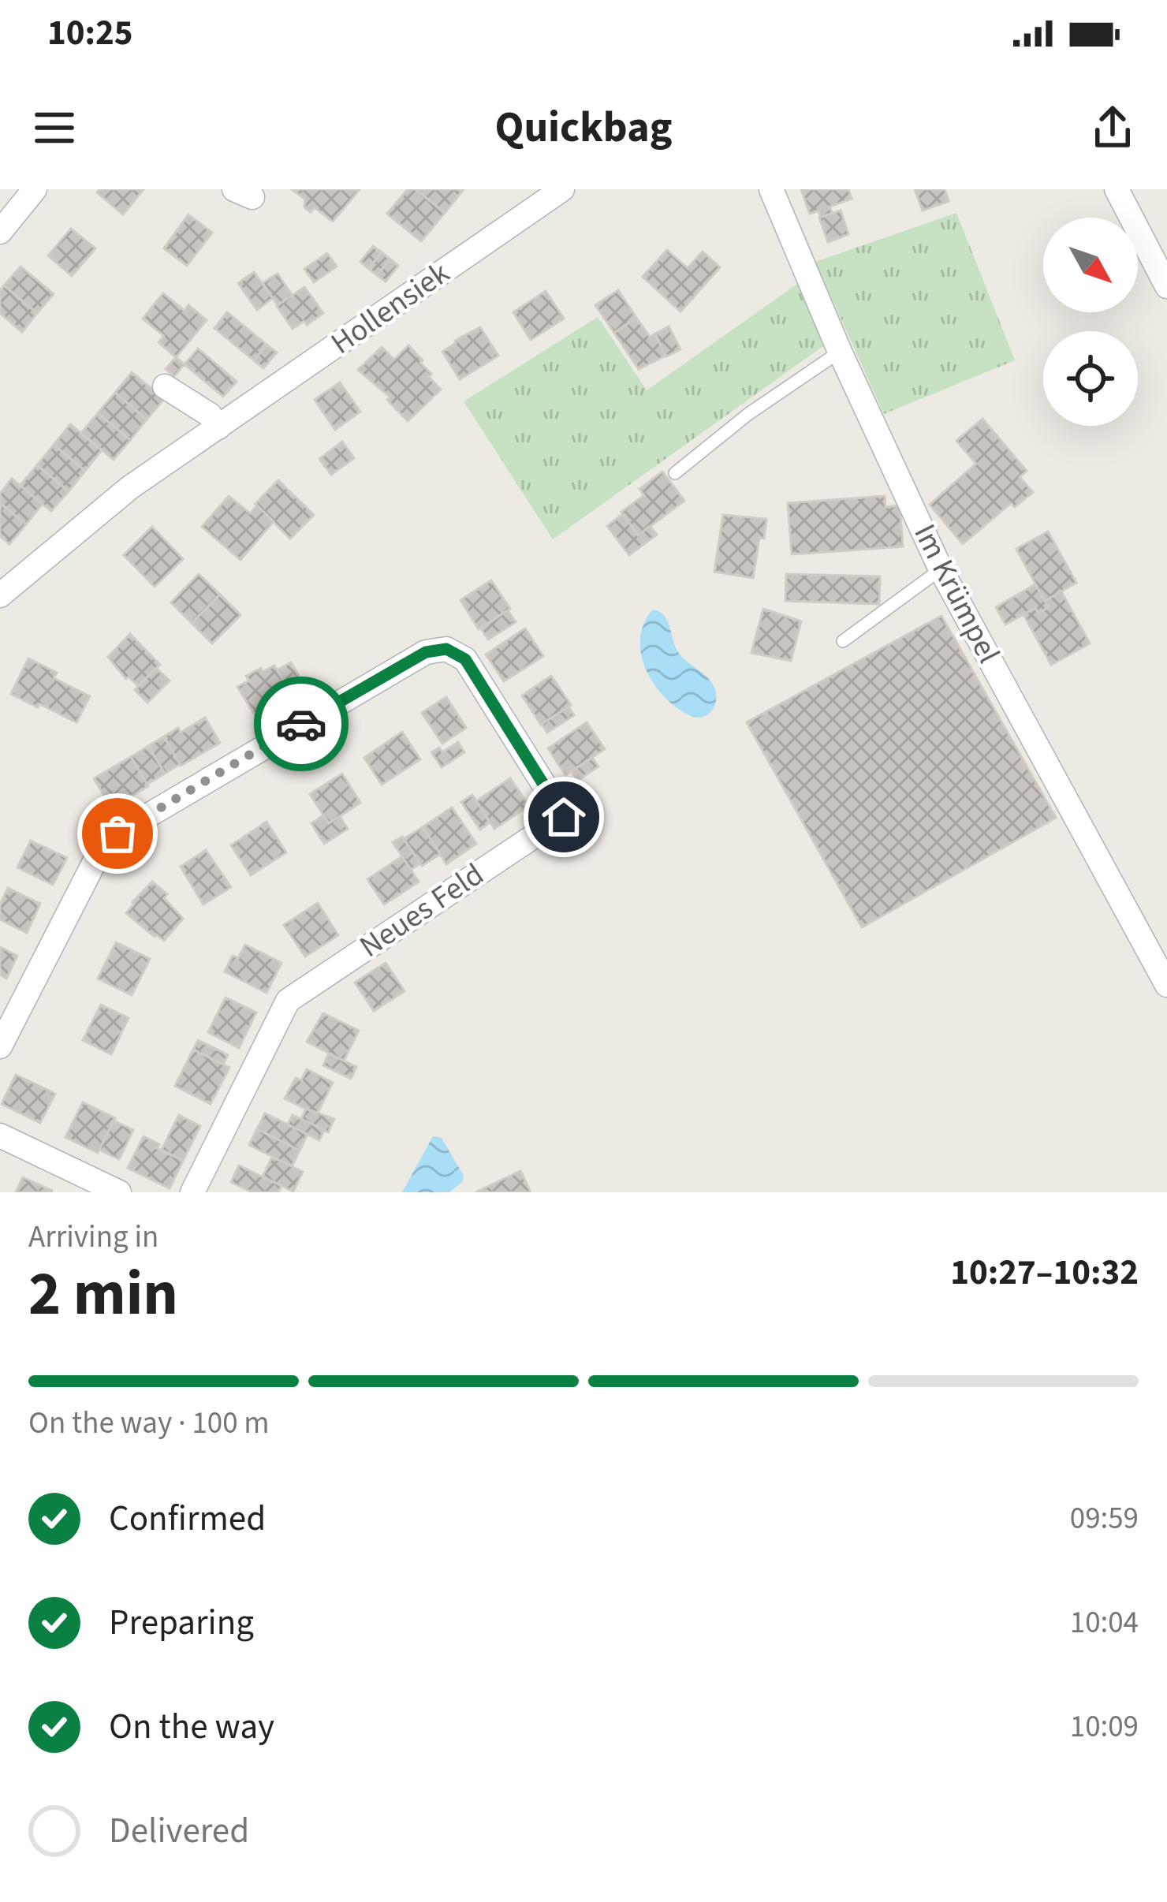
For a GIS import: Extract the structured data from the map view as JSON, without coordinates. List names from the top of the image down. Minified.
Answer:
{"streets":{"street":["Hollensiek","Im Krümpel","Neues Feld"]},"north":"bottom right","page":{"status":"10:25","header":"Quickbag","heading":["2 min","Arriving in","10:27–10:32"],"bar":"On the way · 100 m","list":[["Confirmed","09:59"],["Preparing","10:04"],["On the way","10:09"],"Delivered"]}}
